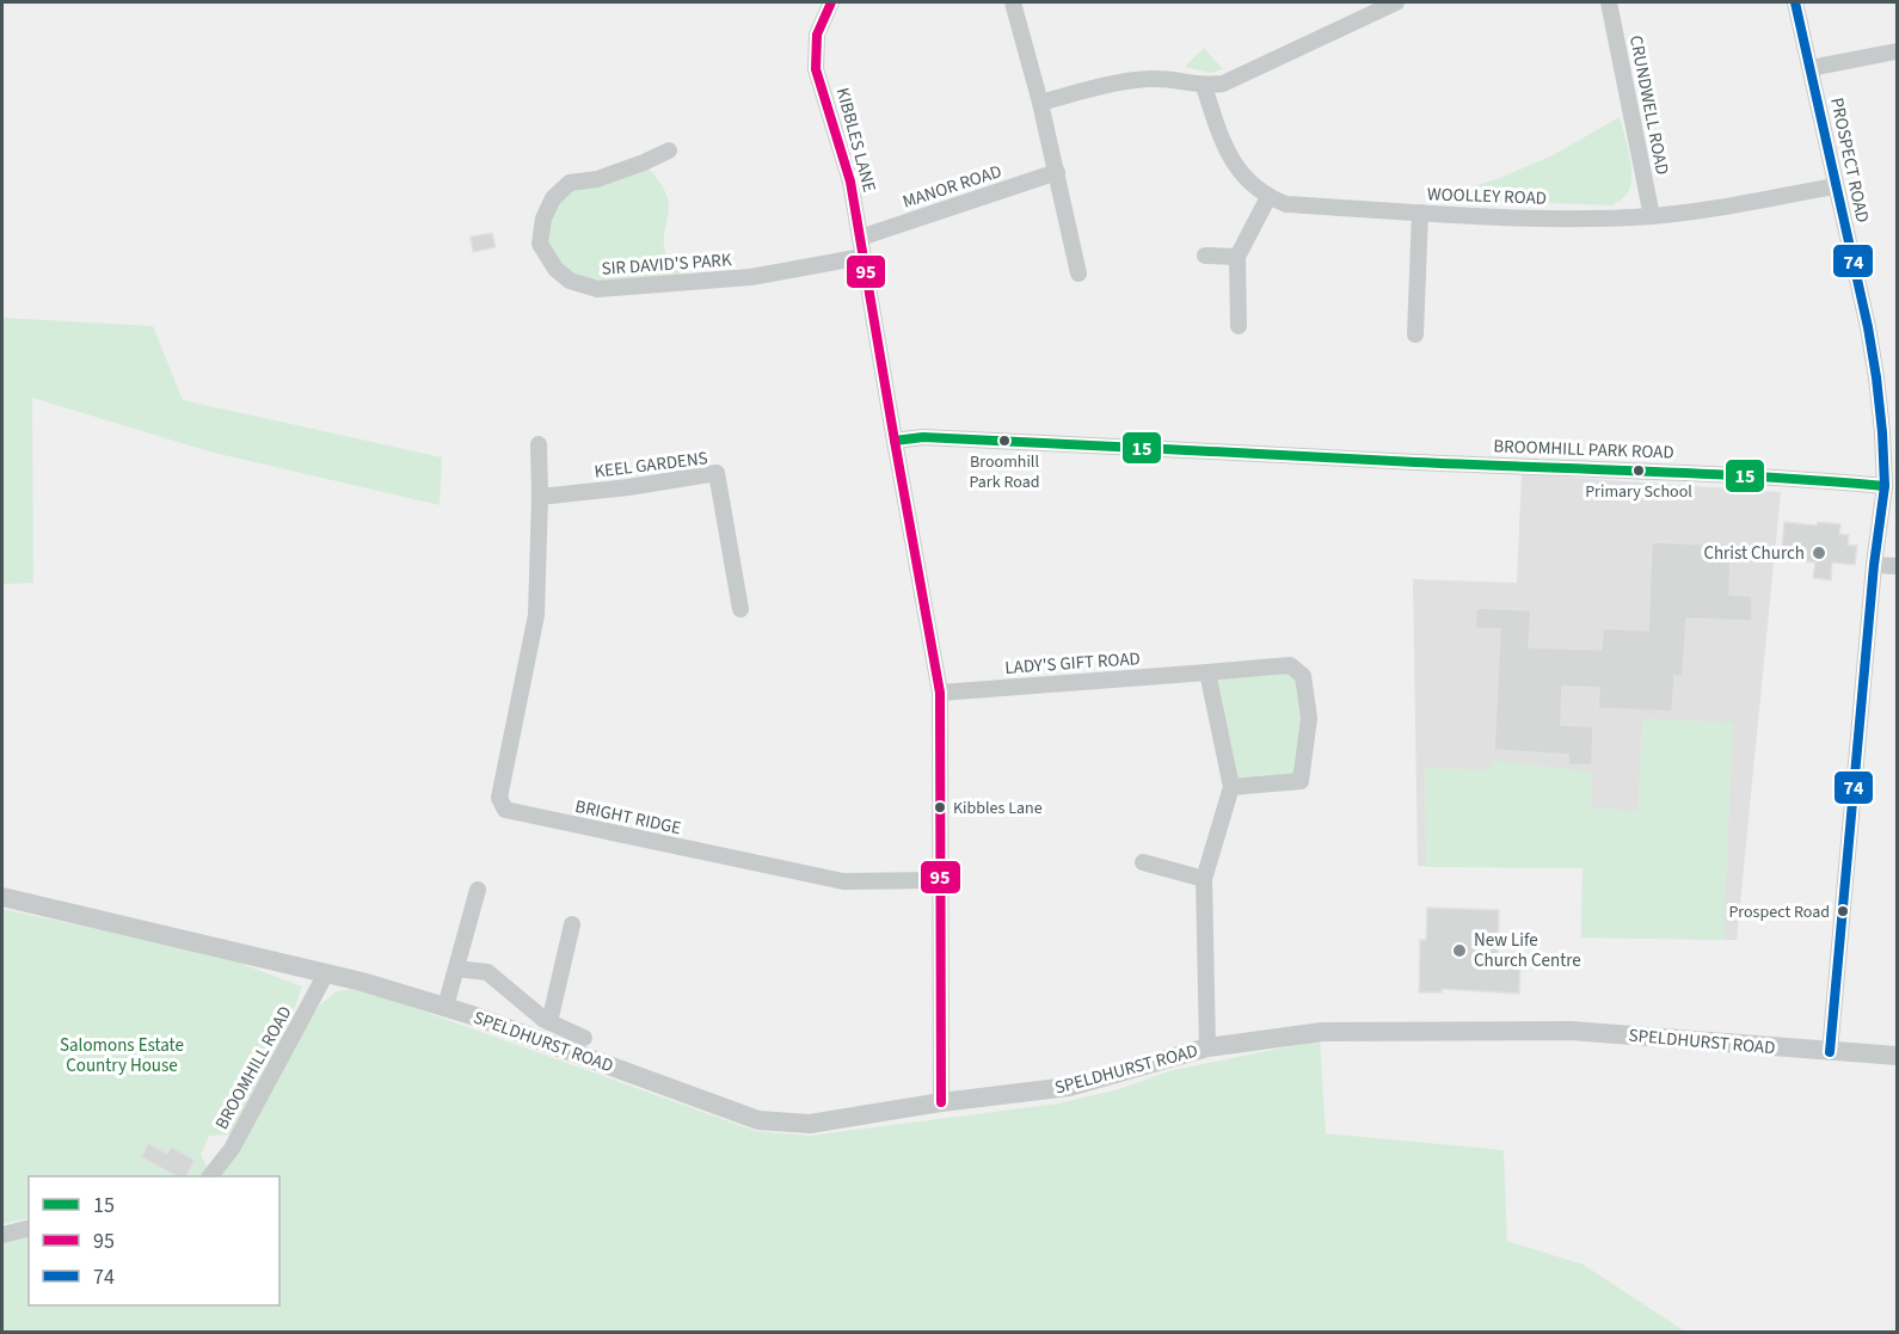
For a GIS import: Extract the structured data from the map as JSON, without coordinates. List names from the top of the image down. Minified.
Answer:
{"streets":{"street":["CRUNDWELL ROAD","KIBBLES LANE","PROSPECT ROAD","MANOR ROAD","WOOLLEY ROAD","SIR DAVID'S PARK","BROOMHILL PARK ROAD","KEEL GARDENS","LADY'S GIFT ROAD","BRIGHT RIDGE","SPELDHURST ROAD","BROOMHILL ROAD"]},"crossings":[["CRUNDWELL ROAD","WOOLLEY ROAD"],["KIBBLES LANE","MANOR ROAD"],["KIBBLES LANE","SIR DAVID'S PARK"],["KIBBLES LANE","BROOMHILL PARK ROAD"],["KIBBLES LANE","LADY'S GIFT ROAD"],["KIBBLES LANE","BRIGHT RIDGE"],["KIBBLES LANE","SPELDHURST ROAD"],["PROSPECT ROAD","WOOLLEY ROAD"],["PROSPECT ROAD","BROOMHILL PARK ROAD"],["PROSPECT ROAD","SPELDHURST ROAD"],["KEEL GARDENS","BRIGHT RIDGE"],["SPELDHURST ROAD","BROOMHILL ROAD"]],"parks":["Salomons Estate Country House"],"places":["Broomhill Park Road","Primary School","Christ Church","Kibbles Lane","Prospect Road","New Life Church Centre"],"lines":["transit line 95","transit line 74","transit line 15"],"legend":["15","95","74"]}
